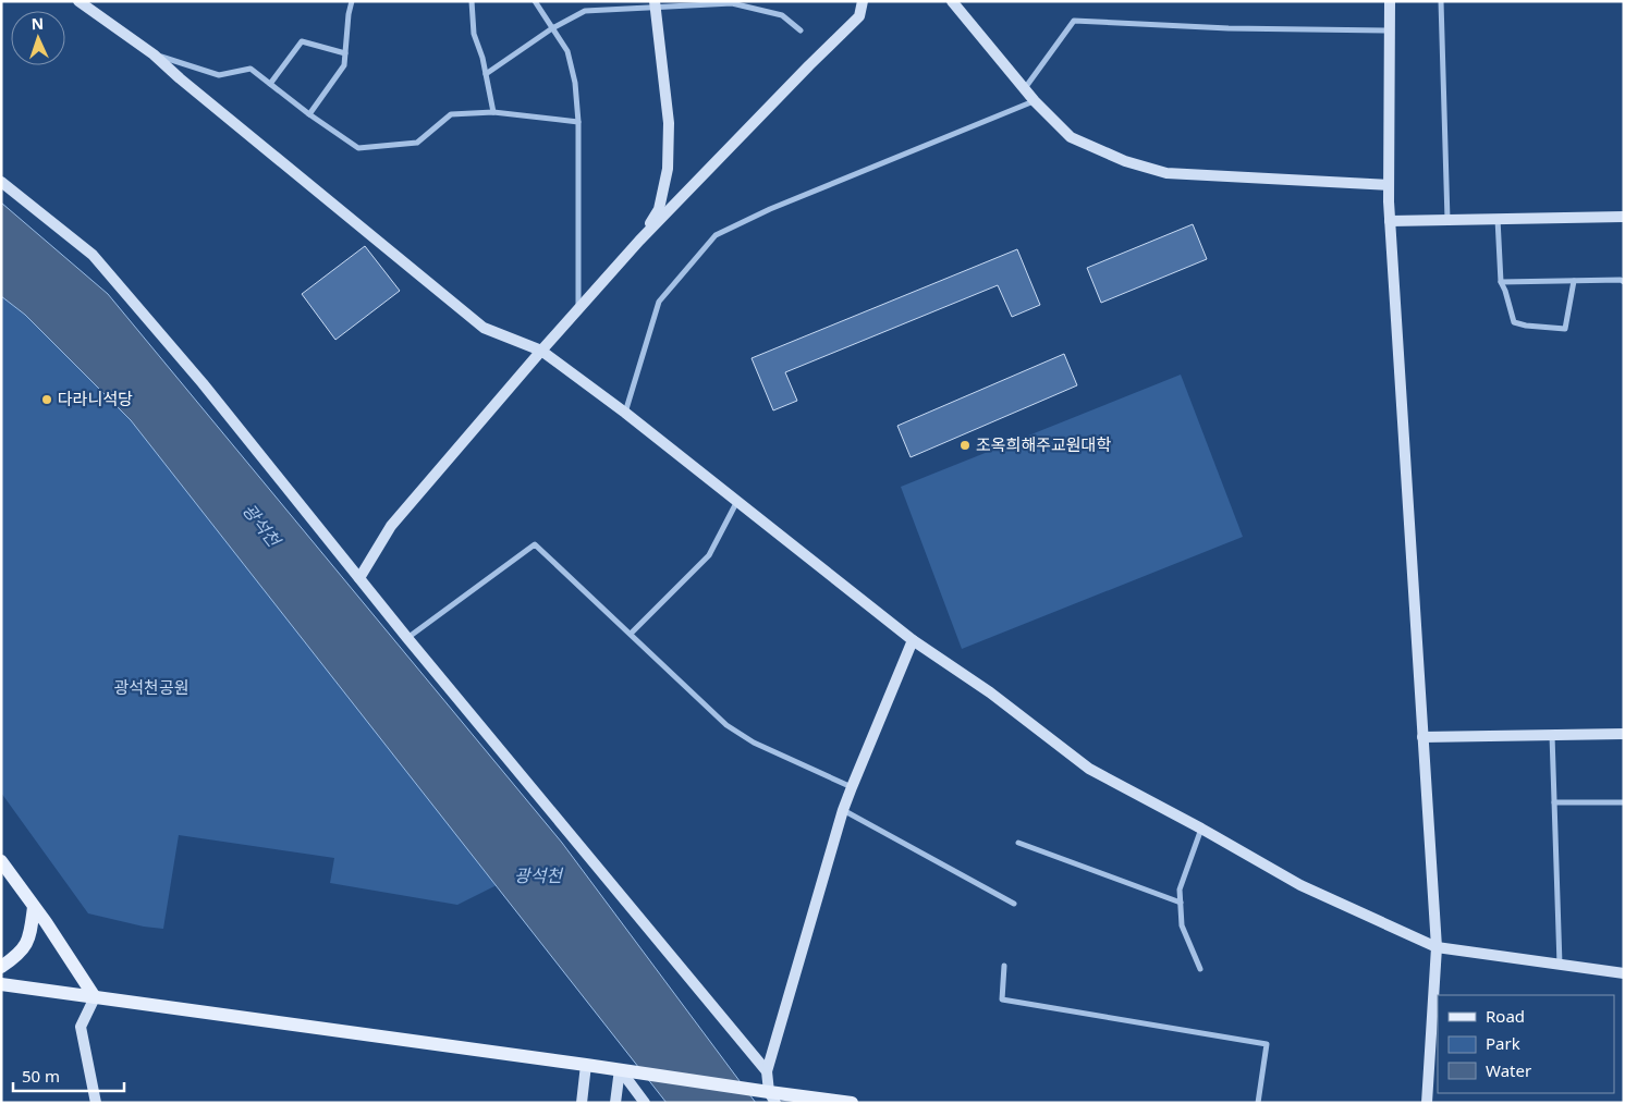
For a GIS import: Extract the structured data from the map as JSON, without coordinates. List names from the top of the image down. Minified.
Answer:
{"water":["광석천"],"parks":["광석천공원"],"places":["다라니석당","조옥희해주교원대학"],"legend":["Road","Park","Water"],"scale_bar":"50 m","north":"top"}
